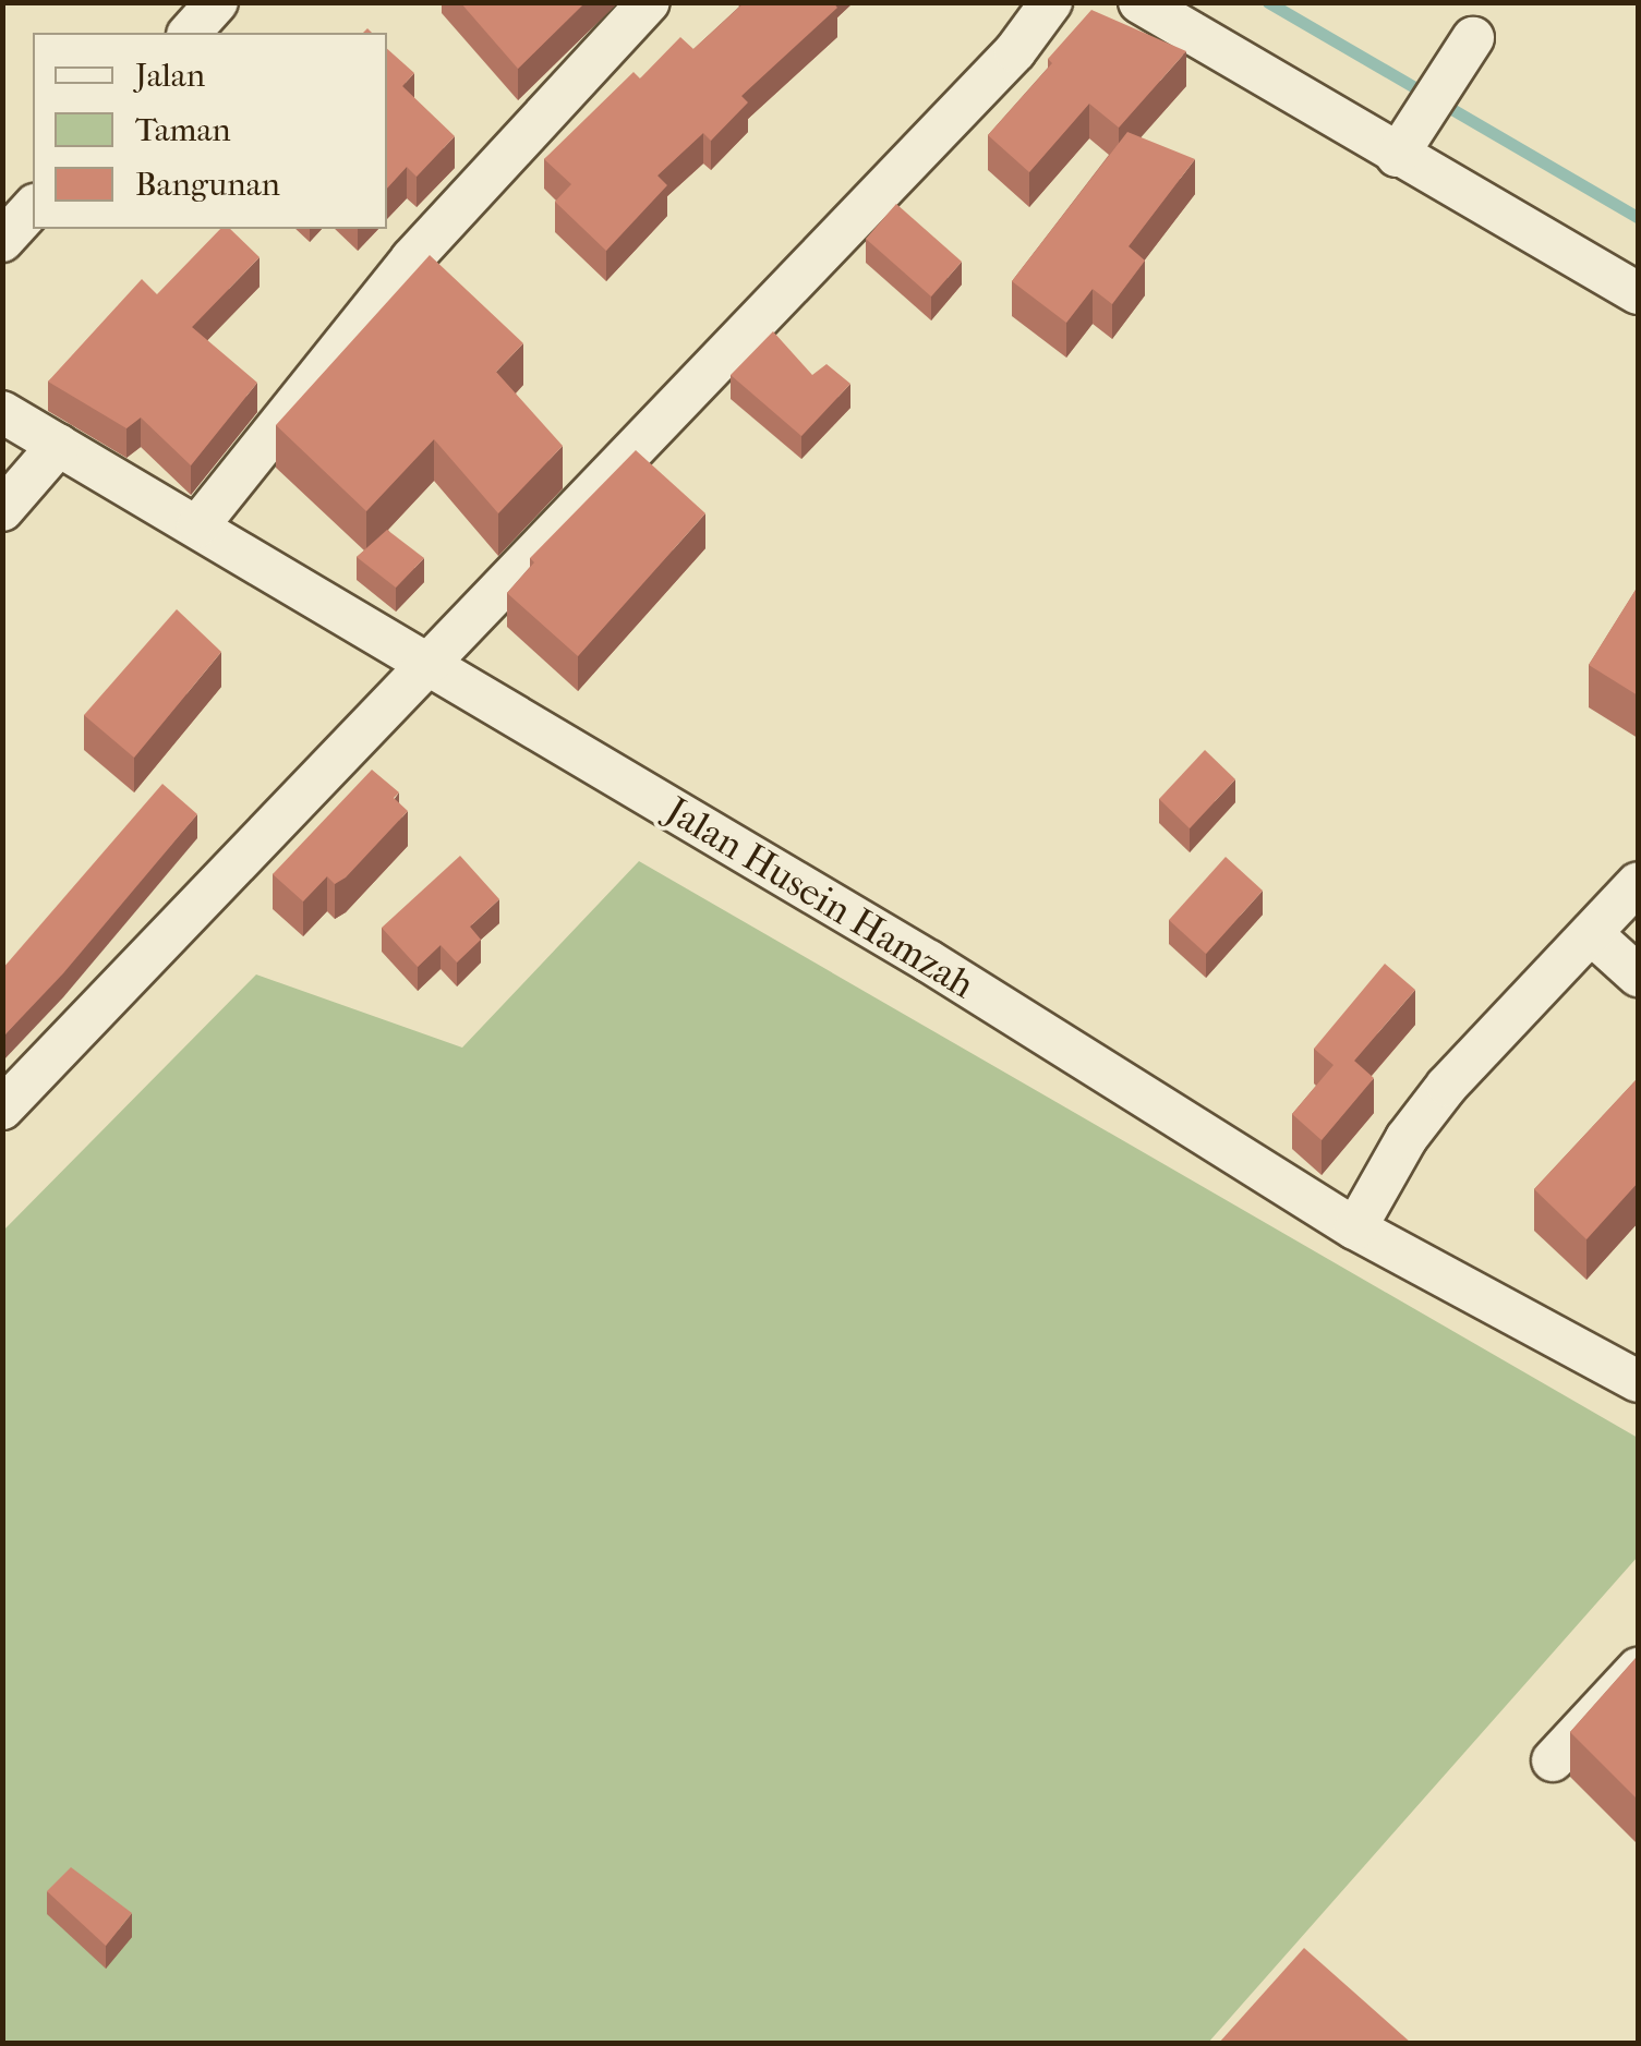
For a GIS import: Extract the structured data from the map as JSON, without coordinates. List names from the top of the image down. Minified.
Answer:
{"streets":{"street":["Jalan Husein Hamzah"]},"legend":["Jalan","Taman","Bangunan"]}
